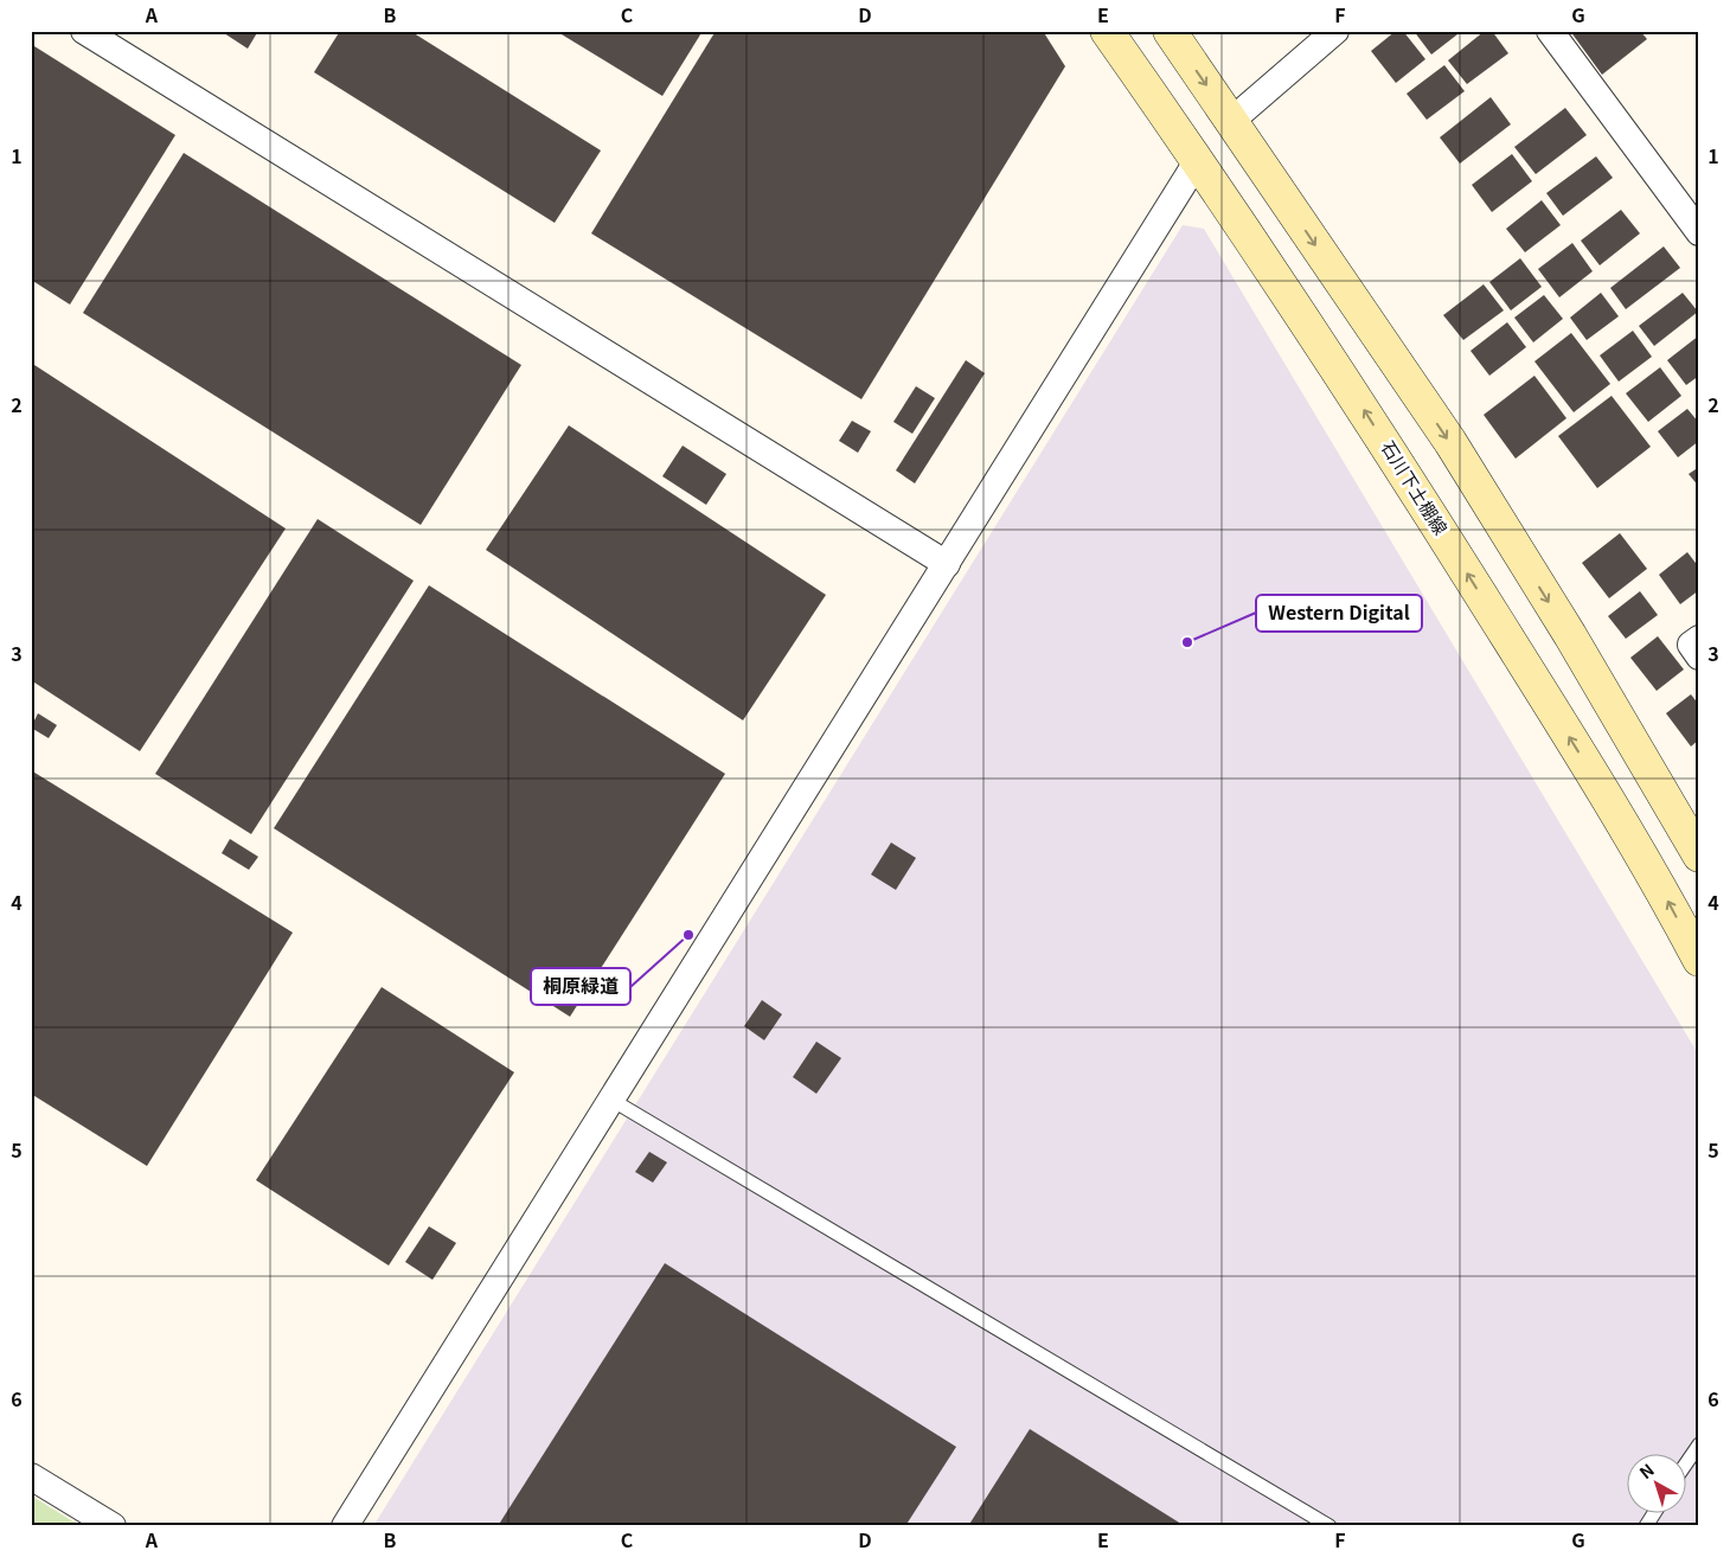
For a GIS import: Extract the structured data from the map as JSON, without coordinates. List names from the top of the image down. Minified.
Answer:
{"streets":{"street":["石川下土棚線"]},"places":["Western Digital","桐原緑道"],"north":"top left","grid":{"columns":["A","B","C","D","E","F","G"],"rows":["1","2","3","4","5","6"]}}
